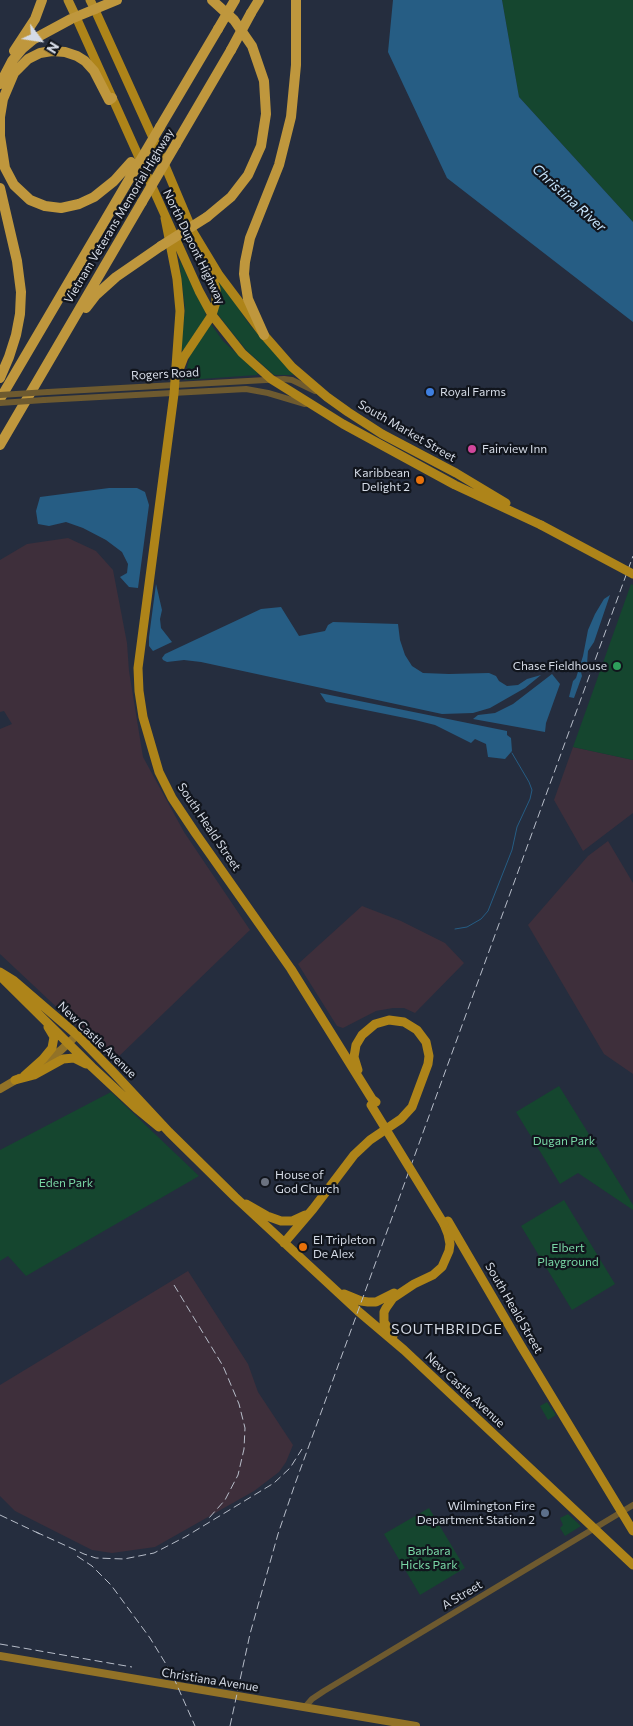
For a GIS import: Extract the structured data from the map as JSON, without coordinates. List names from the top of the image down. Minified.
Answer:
{"streets":{"highway":["Vietnam Veterans Memorial Highway","North Dupont Highway"],"main road":["South Market Street","South Heald Street","New Castle Avenue","Christiana Avenue"],"street":["Rogers Road","A Street"]},"crossings":[["Vietnam Veterans Memorial Highway","Rogers Road"],["North Dupont Highway","Rogers Road"],["North Dupont Highway","South Market Street"],["North Dupont Highway","South Heald Street"],["Rogers Road","South Market Street"],["Rogers Road","South Heald Street"],["South Heald Street","A Street"],["New Castle Avenue","A Street"],["A Street","Christiana Avenue"]],"districts":["SOUTHBRIDGE"],"water":["Christina River"],"parks":["Dugan Park","Eden Park","Elbert Playground","Barbara Hicks Park"],"places":["Royal Farms","Fairview Inn","Karibbean Delight 2","Chase Fieldhouse","House of God Church","El Tripleton De Alex","Wilmington Fire Department Station 2"],"north":"bottom right"}
